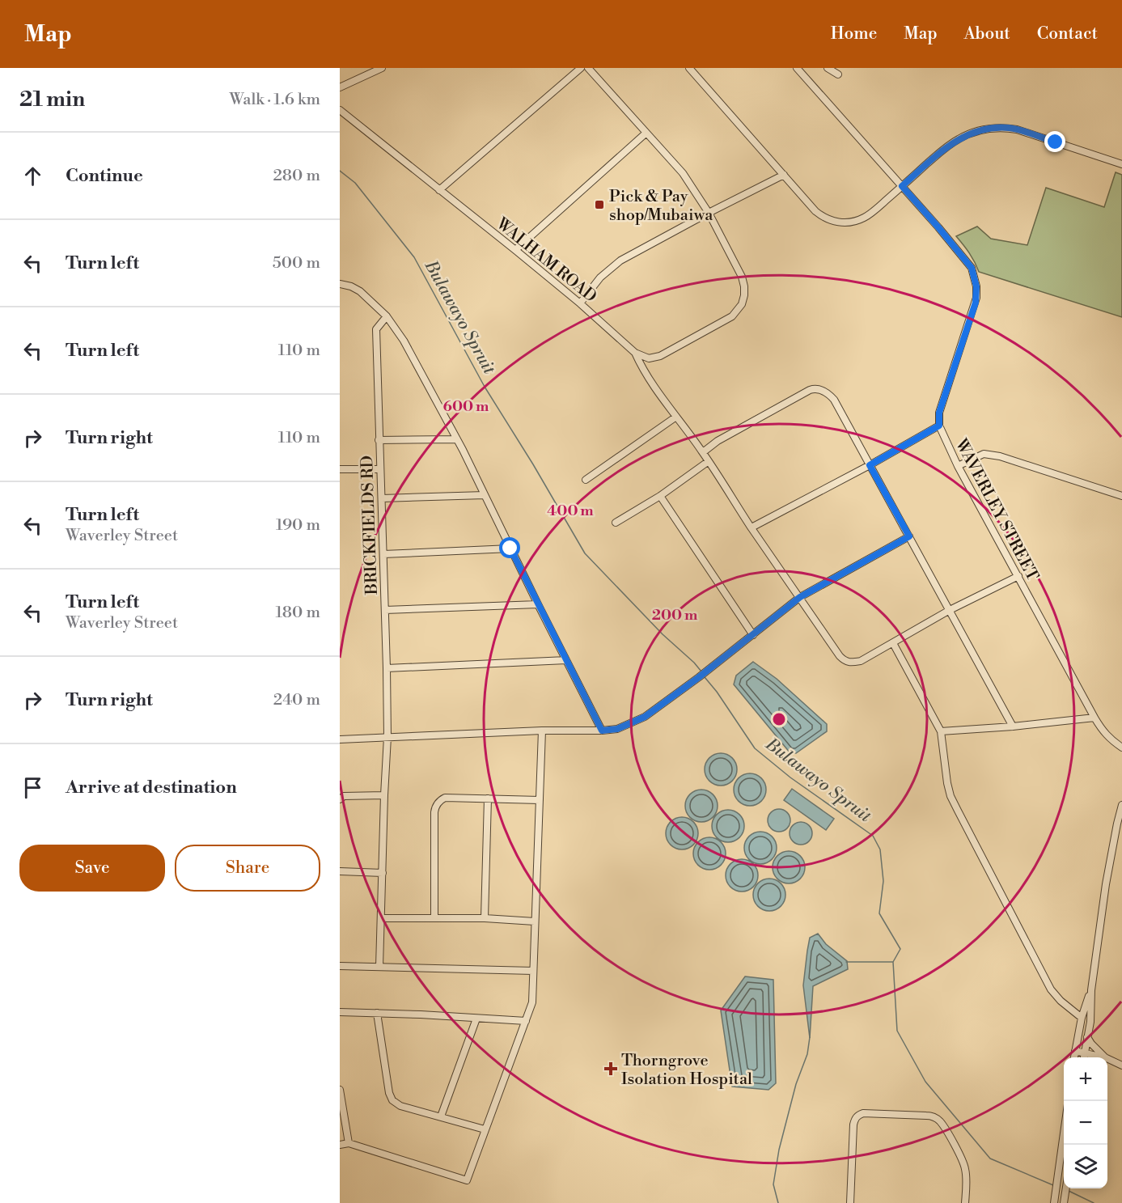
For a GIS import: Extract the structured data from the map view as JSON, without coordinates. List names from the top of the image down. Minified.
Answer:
{"streets":{"street":["WALHAM ROAD","WAVERLEY STREET","BRICKFIELDS RD"]},"water":["Bulawayo Spruit"],"places":{"transit":["Pick & Pay shop/Mubaiwa"],"health":["Thorngrove Isolation Hospital"]},"page":{"header":"Map","nav":["Home","Map","About","Contact"],"heading":["21 min","Walk · 1.6 km"],"list":[["Continue","280 m"],["Turn left","500 m"],["Turn left","110 m"],["Turn right","110 m"],["Turn left","Waverley Street","190 m"],["Turn left","Waverley Street","180 m"],["Turn right","240 m"],"Arrive at destination"],"buttons":["Save","Share"],"map_buttons":["+","−"]},"rings":["600 m","400 m","200 m"]}
